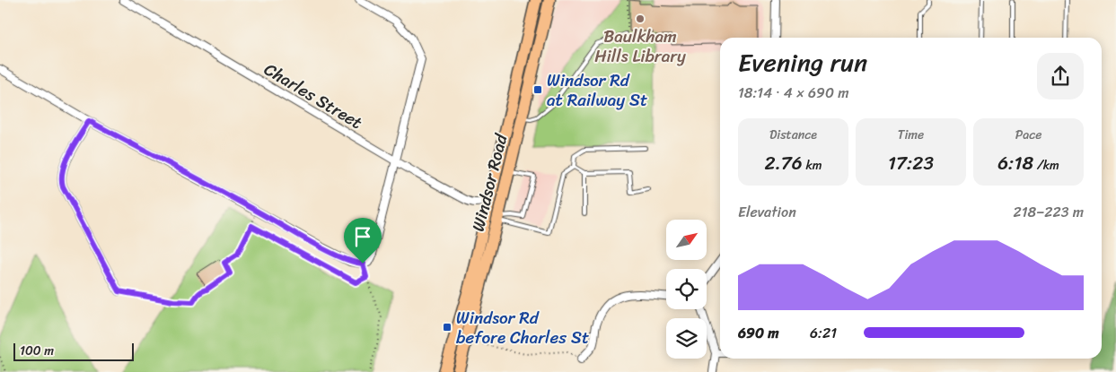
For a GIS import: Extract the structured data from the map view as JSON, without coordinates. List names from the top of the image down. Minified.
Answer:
{"streets":{"main road":["Windsor Road"],"street":["Charles Street"]},"crossings":[["Charles Street","Windsor Road"]],"places":{"other":["Baulkham Hills Library"],"transit":["Windsor Rd at Railway St","Windsor Rd before Charles St"]},"scale_bar":"100 m","north":"top right","page":{"heading":["Evening run","18:14 · 4 × 690 m"],"stats":[["Distance","2.76 km"],["Time","17:23"],["Pace","6:18 /km"]],"chart":["Elevation","218–223 m"],"list":[{"name":"690 m","note":"6:21"}],"scale":"100 m"}}
